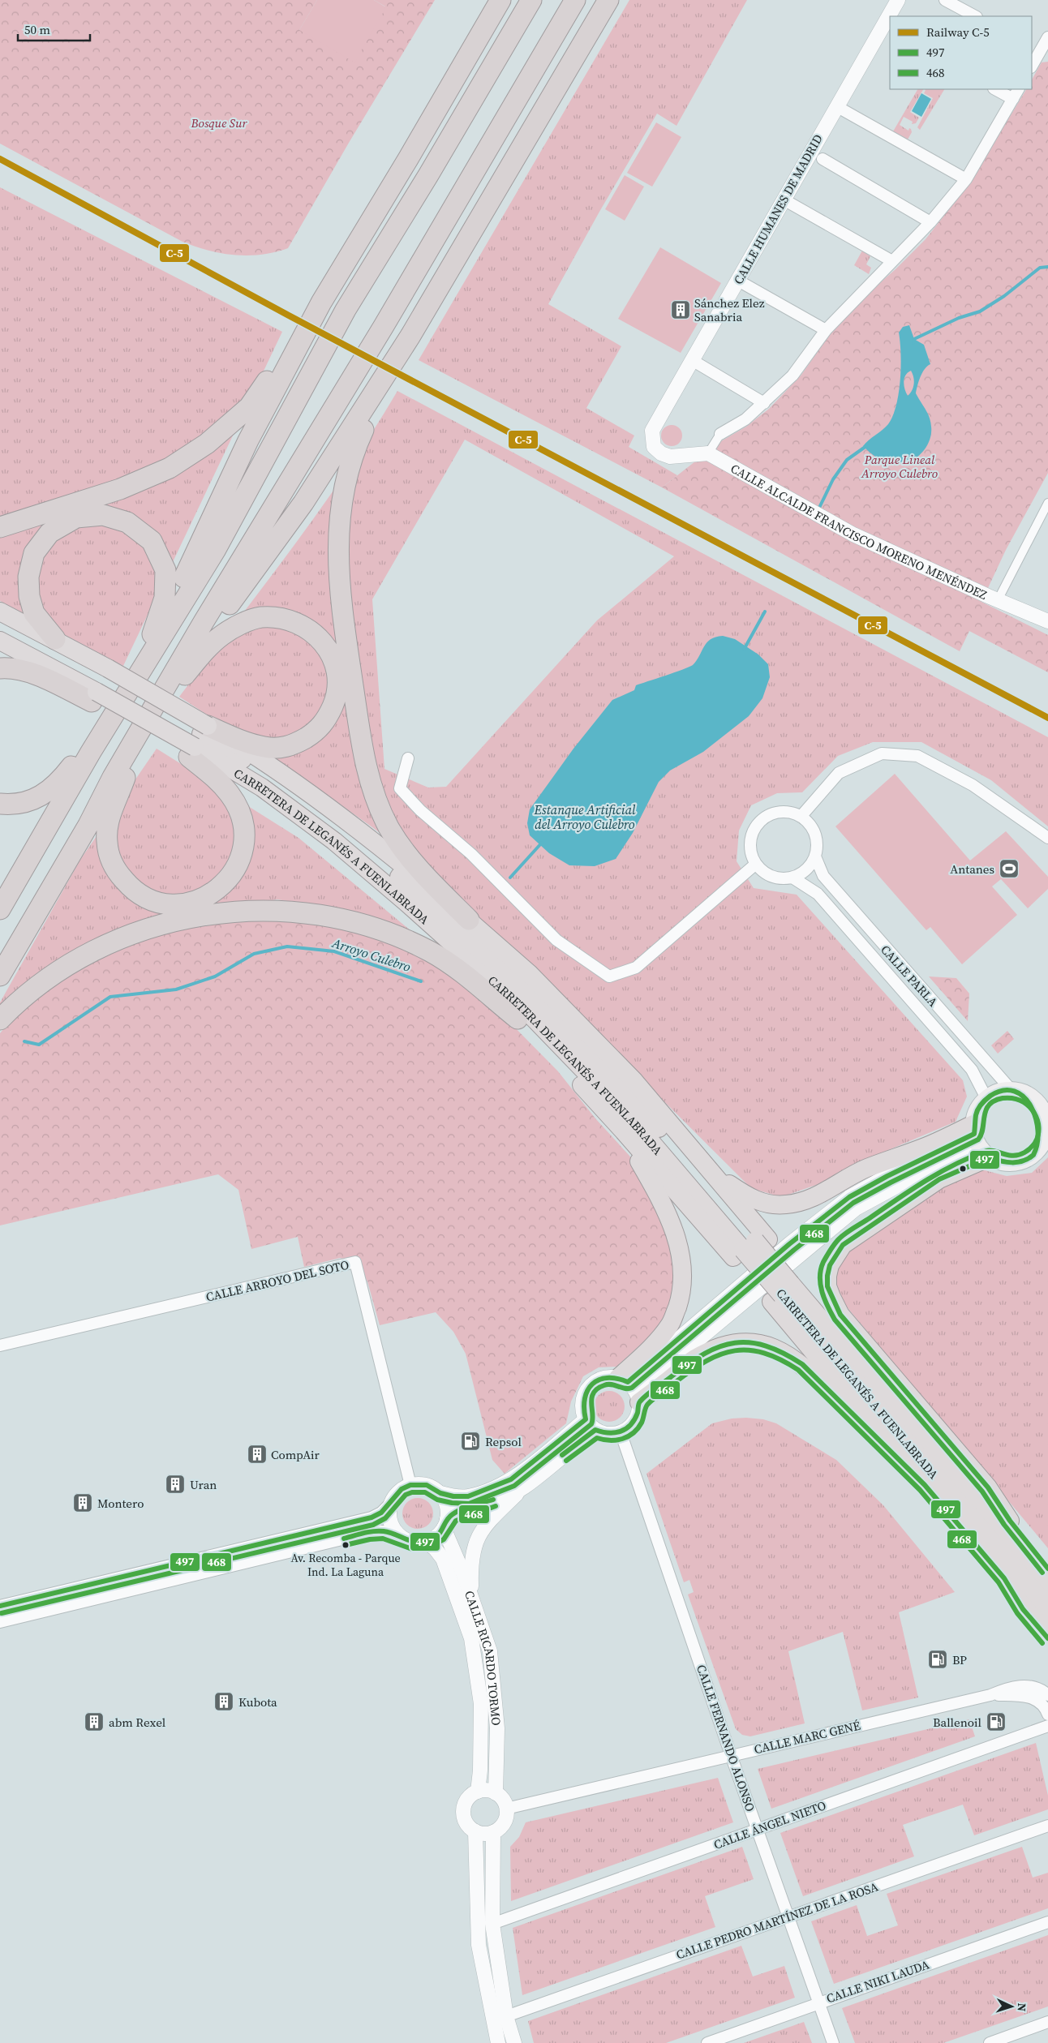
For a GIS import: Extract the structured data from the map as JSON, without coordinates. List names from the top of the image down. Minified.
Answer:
{"streets":{"highway":["CARRETERA DE LEGANÉS A FUENLABRADA"],"street":["CALLE HUMANES DE MADRID","CALLE ALCALDE FRANCISCO MORENO MENÉNDEZ","CALLE PARLA","CALLE ARROYO DEL SOTO","CALLE RICARDO TORMO","CALLE MARC GENÉ","CALLE FERNANDO ALONSO","CALLE ÁNGEL NIETO","CALLE PEDRO MARTÍNEZ DE LA ROSA","CALLE NIKI LAUDA"]},"crossings":[["CALLE HUMANES DE MADRID","CALLE ALCALDE FRANCISCO MORENO MENÉNDEZ"],["CALLE ARROYO DEL SOTO","CALLE RICARDO TORMO"],["CALLE RICARDO TORMO","CALLE MARC GENÉ"],["CALLE MARC GENÉ","CALLE FERNANDO ALONSO"],["CALLE FERNANDO ALONSO","CALLE ÁNGEL NIETO"],["CALLE FERNANDO ALONSO","CALLE PEDRO MARTÍNEZ DE LA ROSA"],["CALLE FERNANDO ALONSO","CALLE NIKI LAUDA"]],"water":["Estanque Artificial del Arroyo Culebro","Arroyo Culebro"],"parks":["Bosque Sur","Parque Lineal Arroyo Culebro"],"places":{"building":["Sánchez Elez Sanabria","CompAir","Uran","Montero","Kubota","abm Rexel"],"sports":["Antanes"],"fuel station":["Repsol","BP","Ballenoil"],"other":["Av. Recomba - Parque Ind. La Laguna"]},"lines":["rail line C-5","transit line 497","transit line 468"],"legend":["Railway C-5","497","468"],"scale_bar":"50 m","north":"right"}
